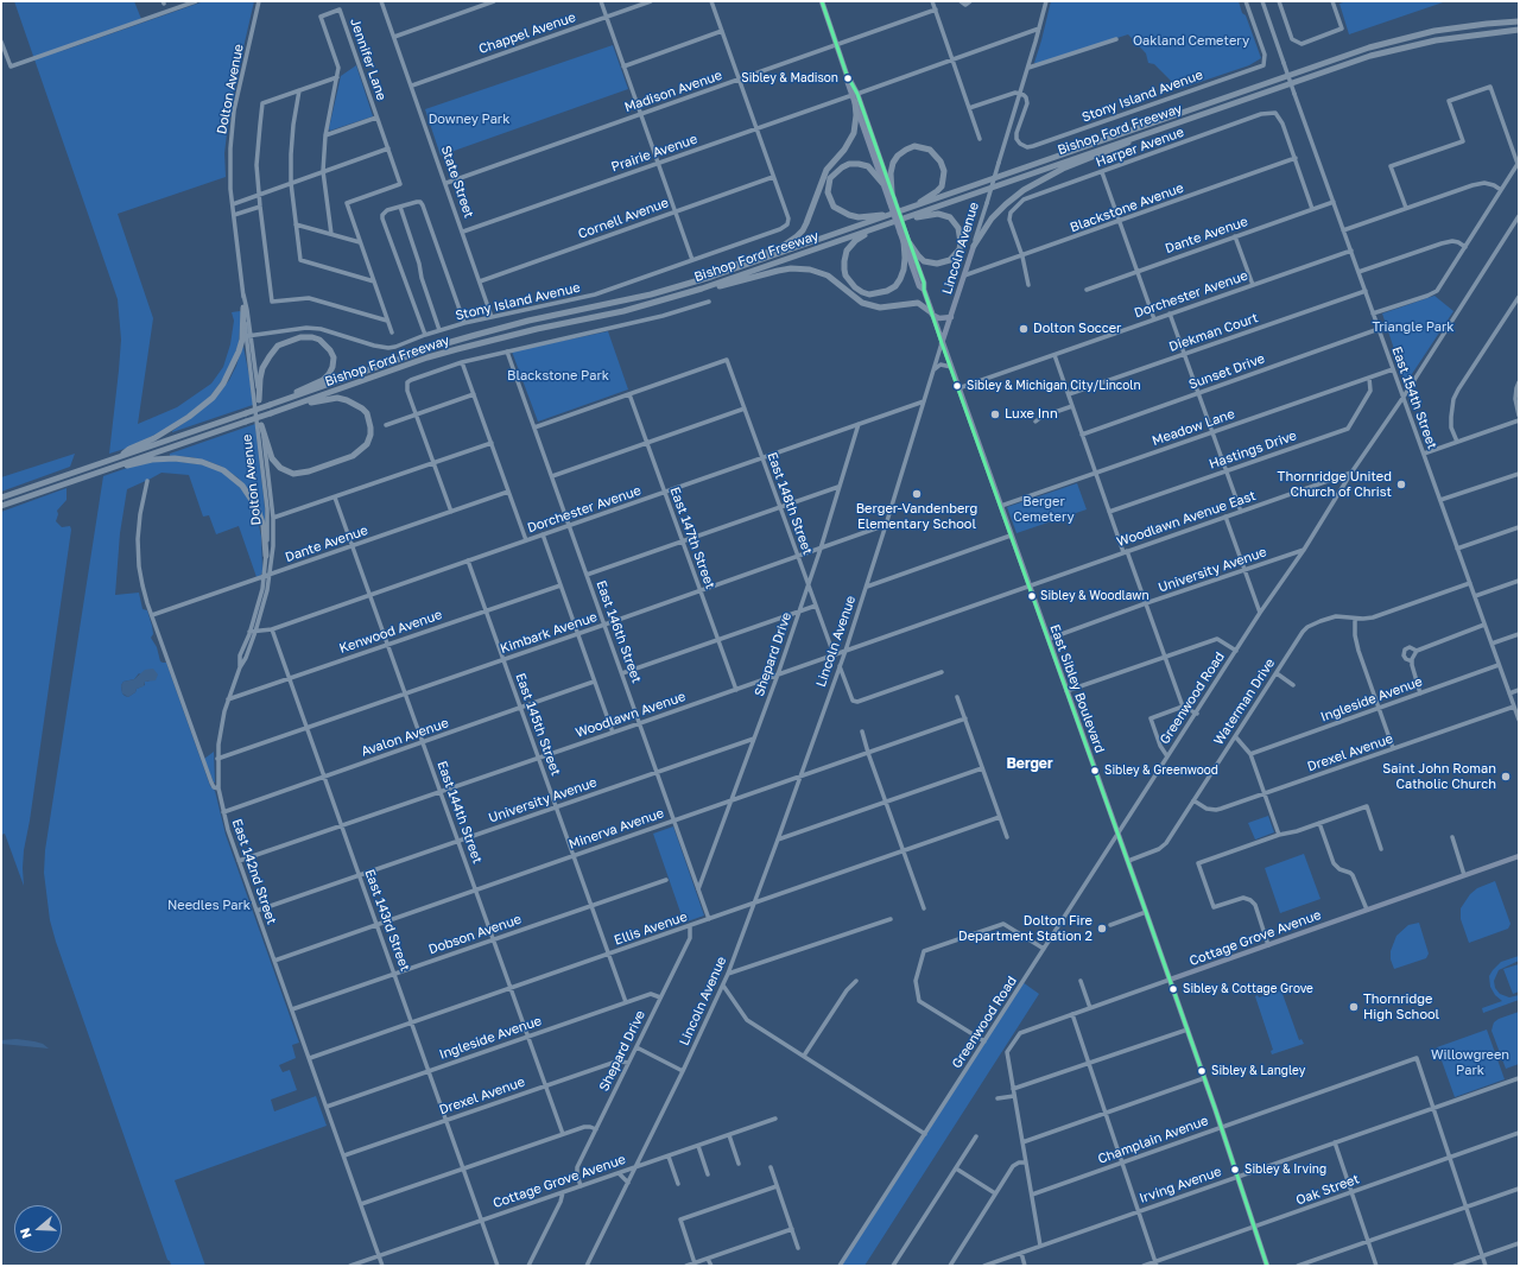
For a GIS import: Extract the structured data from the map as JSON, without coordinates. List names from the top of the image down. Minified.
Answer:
{"streets":{"highway":["Bishop Ford Freeway"],"main road":["Lincoln Avenue","East Sibley Boulevard","Cottage Grove Avenue"],"street":["Chappel Avenue","Jennifer Lane","Dolton Avenue","Madison Avenue","Stony Island Avenue","Harper Avenue","Prairie Avenue","State Street","Blackstone Avenue","Cornell Avenue","Dante Avenue","Dorchester Avenue","Diekman Court","Sunset Drive","East 154th Street","Meadow Lane","Hastings Drive","East 148th Street","Woodlawn Avenue East","East 147th Street","University Avenue","Kenwood Avenue","East 146th Street","Kimbark Avenue","Shepard Drive","Greenwood Road","Ingleside Avenue","Waterman Drive","Woodlawn Avenue","East 145th Street","Avalon Avenue","Drexel Avenue","East 144th Street","Minerva Avenue","East 142nd Street","East 143rd Street","Ellis Avenue","Dobson Avenue","Champlain Avenue","Irving Avenue","Oak Street"]},"crossings":[["Chappel Avenue","State Street"],["Dolton Avenue","Stony Island Avenue"],["Dolton Avenue","Dante Avenue"],["Madison Avenue","State Street"],["Stony Island Avenue","State Street"],["Stony Island Avenue","Cornell Avenue"],["Stony Island Avenue","Lincoln Avenue"],["Harper Avenue","Blackstone Avenue"],["Prairie Avenue","State Street"],["Prairie Avenue","Lincoln Avenue"],["State Street","Cornell Avenue"],["Blackstone Avenue","Lincoln Avenue"],["Dante Avenue","East 154th Street"],["Dante Avenue","East 144th Street"],["Dante Avenue","East 142nd Street"],["Lincoln Avenue","Dorchester Avenue"],["Lincoln Avenue","Kimbark Avenue"],["Lincoln Avenue","East Sibley Boulevard"],["Lincoln Avenue","Woodlawn Avenue"],["Lincoln Avenue","Minerva Avenue"],["Lincoln Avenue","Ellis Avenue"],["Lincoln Avenue","Cottage Grove Avenue"],["Dorchester Avenue","East 154th Street"],["Dorchester Avenue","East 148th Street"],["Dorchester Avenue","East 147th Street"],["Dorchester Avenue","East 146th Street"],["Dorchester Avenue","Shepard Drive"],["Dorchester Avenue","East Sibley Boulevard"],["Dorchester Avenue","East 145th Street"],["Dorchester Avenue","East 144th Street"],["Dorchester Avenue","East 143rd Street"],["Diekman Court","East 154th Street"],["Sunset Drive","East 154th Street"],["East 154th Street","Meadow Lane"],["East 154th Street","Greenwood Road"],["East 154th Street","Ingleside Avenue"],["East 154th Street","Drexel Avenue"],["Meadow Lane","Hastings Drive"],["Meadow Lane","East Sibley Boulevard"],["East 148th Street","East 147th Street"],["East 148th Street","Kimbark Avenue"],["East 148th Street","Shepard Drive"],["East 148th Street","Woodlawn Avenue"],["Woodlawn Avenue East","East Sibley Boulevard"],["Woodlawn Avenue East","Greenwood Road"],["Woodlawn Avenue East","Woodlawn Avenue"],["East 147th Street","Kimbark Avenue"],["East 147th Street","Woodlawn Avenue"],["University Avenue","East 146th Street"],["University Avenue","Shepard Drive"],["University Avenue","East Sibley Boulevard"],["University Avenue","Greenwood Road"],["University Avenue","East 145th Street"],["University Avenue","East 144th Street"],["University Avenue","East 142nd Street"],["University Avenue","East 143rd Street"],["Kenwood Avenue","East 145th Street"],["Kenwood Avenue","East 144th Street"],["Kenwood Avenue","East 143rd Street"],["East 146th Street","Kimbark Avenue"],["East 146th Street","Shepard Drive"],["East 146th Street","Woodlawn Avenue"],["East 146th Street","Minerva Avenue"],["East 146th Street","Ellis Avenue"],["Kimbark Avenue","Shepard Drive"],["Kimbark Avenue","East 145th Street"],["Kimbark Avenue","East 144th Street"],["Kimbark Avenue","East 143rd Street"],["Shepard Drive","Ingleside Avenue"],["Shepard Drive","Woodlawn Avenue"],["Shepard Drive","Drexel Avenue"],["Shepard Drive","Minerva Avenue"],["Shepard Drive","Ellis Avenue"],["Shepard Drive","Cottage Grove Avenue"],["East Sibley Boulevard","Greenwood Road"],["East Sibley Boulevard","Waterman Drive"],["East Sibley Boulevard","Woodlawn Avenue"],["East Sibley Boulevard","Cottage Grove Avenue"],["East Sibley Boulevard","Champlain Avenue"],["East Sibley Boulevard","Irving Avenue"],["East Sibley Boulevard","Oak Street"],["Ingleside Avenue","East 145th Street"],["Ingleside Avenue","East 144th Street"],["Ingleside Avenue","East 142nd Street"],["Ingleside Avenue","East 143rd Street"],["Waterman Drive","Drexel Avenue"],["Woodlawn Avenue","East 145th Street"],["Woodlawn Avenue","East 144th Street"],["Woodlawn Avenue","East 142nd Street"],["Woodlawn Avenue","East 143rd Street"],["East 145th Street","Avalon Avenue"],["East 145th Street","Minerva Avenue"],["East 145th Street","Ellis Avenue"],["East 145th Street","Dobson Avenue"],["Avalon Avenue","East 144th Street"],["Avalon Avenue","East 142nd Street"],["Avalon Avenue","East 143rd Street"],["Drexel Avenue","East 144th Street"],["Drexel Avenue","East 142nd Street"],["Drexel Avenue","East 143rd Street"],["East 144th Street","Minerva Avenue"],["East 144th Street","Ellis Avenue"],["East 144th Street","Dobson Avenue"],["Minerva Avenue","East 142nd Street"],["Minerva Avenue","East 143rd Street"],["East 142nd Street","Ellis Avenue"],["East 142nd Street","Dobson Avenue"],["East 142nd Street","Cottage Grove Avenue"],["East 143rd Street","Ellis Avenue"],["East 143rd Street","Dobson Avenue"],["East 143rd Street","Cottage Grove Avenue"],["Champlain Avenue","Irving Avenue"]],"districts":["Berger"],"parks":["Oakland Cemetery","Downey Park","Triangle Park","Blackstone Park","Berger Cemetery","Needles Park","Willowgreen Park"],"places":["Sibley & Madison","Dolton Soccer","Sibley & Michigan City/Lincoln","Luxe Inn","Thornridge United Church of Christ","Berger-Vandenberg Elementary School","Sibley & Woodlawn","Sibley & Greenwood","Saint John Roman Catholic Church","Dolton Fire Department Station 2","Sibley & Cottage Grove","Thornridge High School","Sibley & Langley","Sibley & Irving"],"north":"left"}
